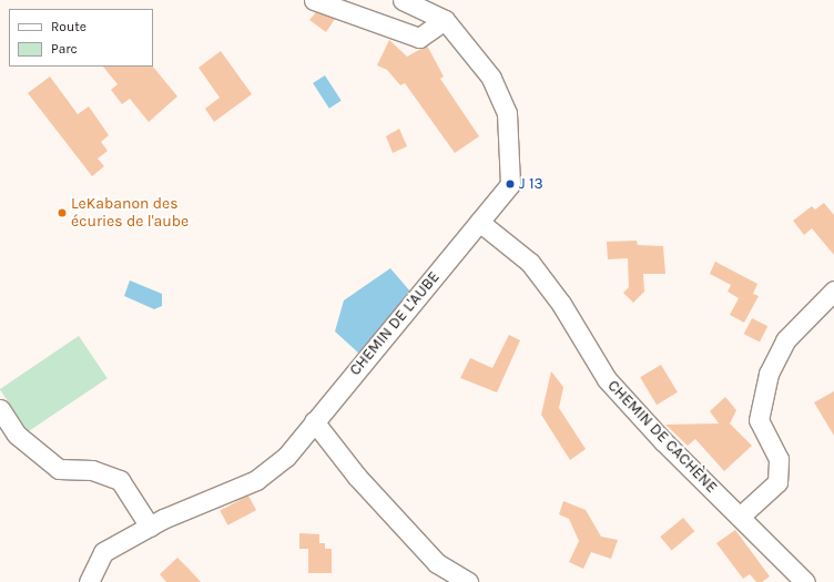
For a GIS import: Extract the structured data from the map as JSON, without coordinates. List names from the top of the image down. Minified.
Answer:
{"streets":{"street":["CHEMIN DE L'AUBE","CHEMIN DE CACHÈNE"]},"crossings":[["CHEMIN DE L'AUBE","CHEMIN DE CACHÈNE"]],"places":["J 13","LeKabanon des écuries de l'aube"],"legend":["Route","Parc"]}
